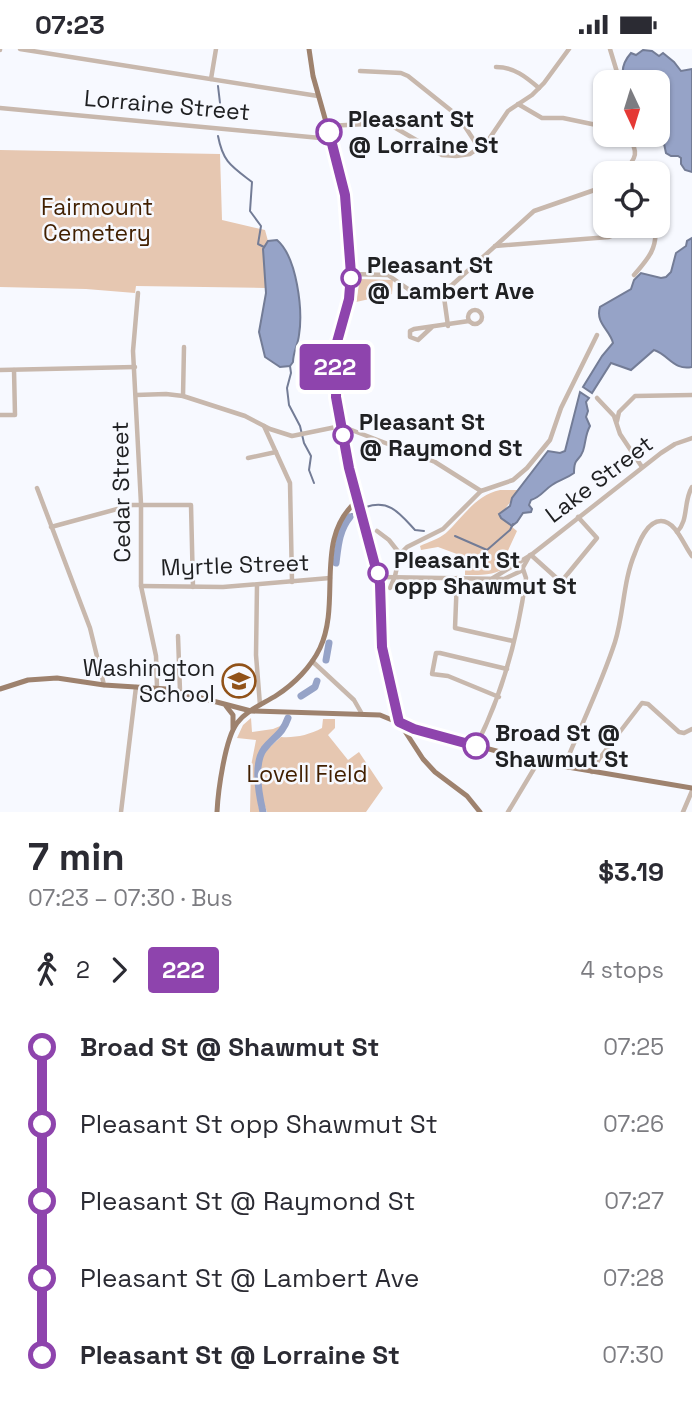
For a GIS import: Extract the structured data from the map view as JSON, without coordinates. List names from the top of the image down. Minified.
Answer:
{"streets":{"street":["Lorraine Street","Lake Street","Cedar Street","Myrtle Street"]},"crossings":[["Cedar Street","Myrtle Street"]],"parks":["Fairmount Cemetery","Lovell Field"],"places":{"other":["Pleasant St @ Lorraine St","Pleasant St @ Lambert Ave","Pleasant St @ Raymond St","Pleasant St opp Shawmut St","Broad St @ Shawmut St"],"school or university":["Washington School"]},"lines":["bus line 222"],"north":"bottom","page":{"status":"07:23","on_map":"222","heading":["7 min","07:23 – 07:30 · Bus","$3.19"],"legs":["2","222","4 stops"],"list":[{"name":"Broad St @ Shawmut St","value":"07:25"},{"name":"Pleasant St opp Shawmut St","value":"07:26"},{"name":"Pleasant St @ Raymond St","value":"07:27"},{"name":"Pleasant St @ Lambert Ave","value":"07:28"},{"name":"Pleasant St @ Lorraine St","value":"07:30"}]}}
